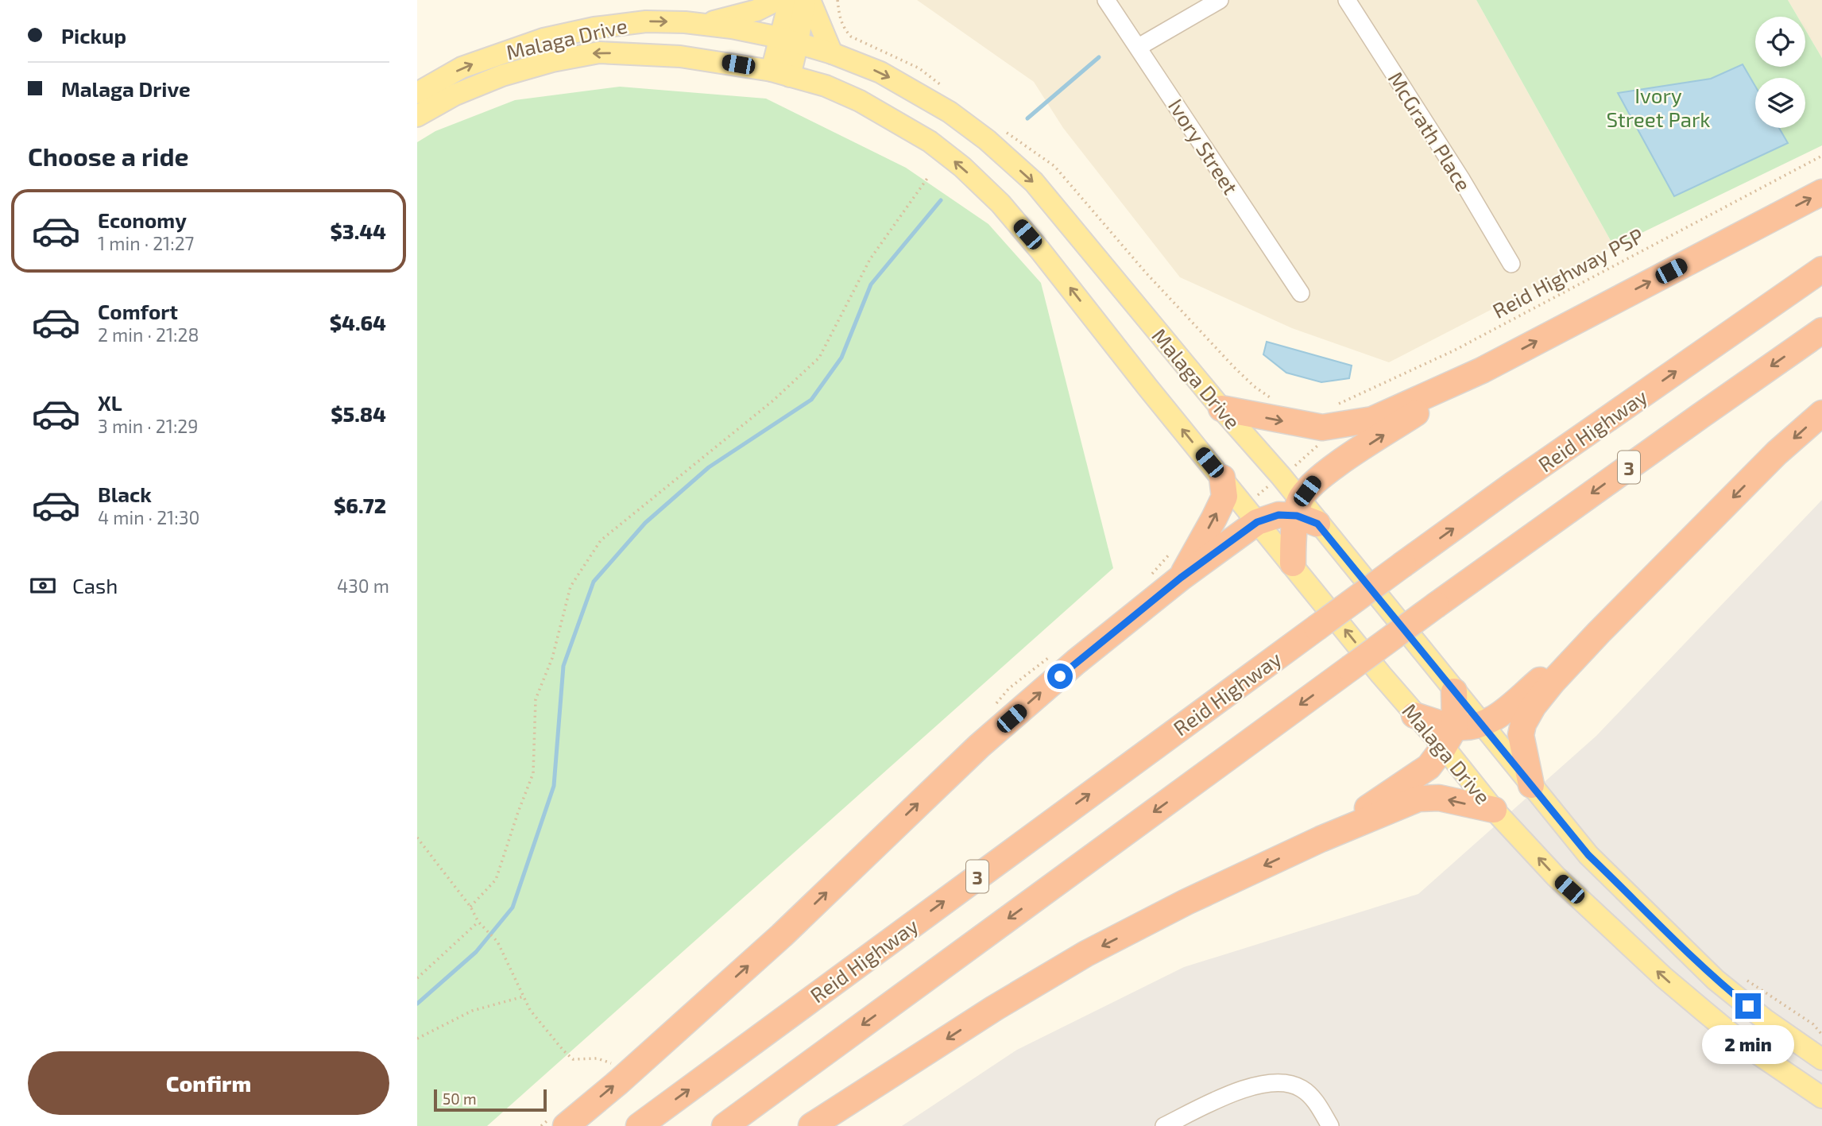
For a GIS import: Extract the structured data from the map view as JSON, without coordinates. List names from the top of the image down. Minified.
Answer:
{"streets":{"highway":["Reid Highway","3"],"main road":["Malaga Drive"],"street":["McGrath Place","Ivory Street"],"path":["Reid Highway PSP"]},"parks":["Ivory Street Park"],"scale_bar":"50 m","page":{"banner":["Pickup","Malaga Drive"],"heading":"Choose a ride","list":[{"name":"Economy","note":"1 min · 21:27","value":"$3.44"},{"name":"Comfort","note":"2 min · 21:28","value":"$4.64"},{"name":"XL","note":"3 min · 21:29","value":"$5.84"},{"name":"Black","note":"4 min · 21:30","value":"$6.72"}],"pay":["Cash","430 m"],"bubble":"2 min","buttons":"Confirm","scale":"50 m"}}
